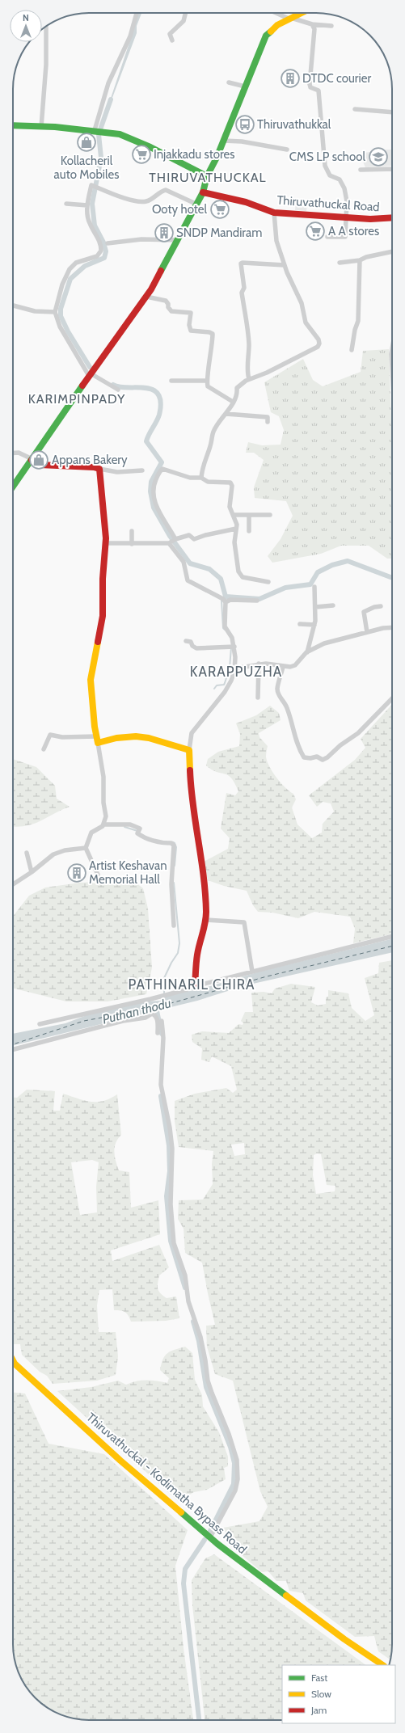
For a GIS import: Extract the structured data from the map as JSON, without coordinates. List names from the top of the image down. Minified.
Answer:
{"streets":{"main road":["Thiruvathuckal Road","Thiruvathuckal - Kodimatha Bypass Road"]},"districts":["THIRUVATHUCKAL","KARIMPINPADY","KARAPPUZHA","PATHINARIL CHIRA"],"water":["Puthan thodu"],"places":{"building":["DTDC courier","SNDP Mandiram","Artist Keshavan Memorial Hall"],"bus stop":["Thiruvathukkal"],"shop":["Kollacheril auto Mobiles","Appans Bakery"],"supermarket":["Injakkadu stores","Ooty hotel","A A stores"],"school or university":["CMS LP school"]},"legend":["Fast","Slow","Jam"],"north":"top"}
